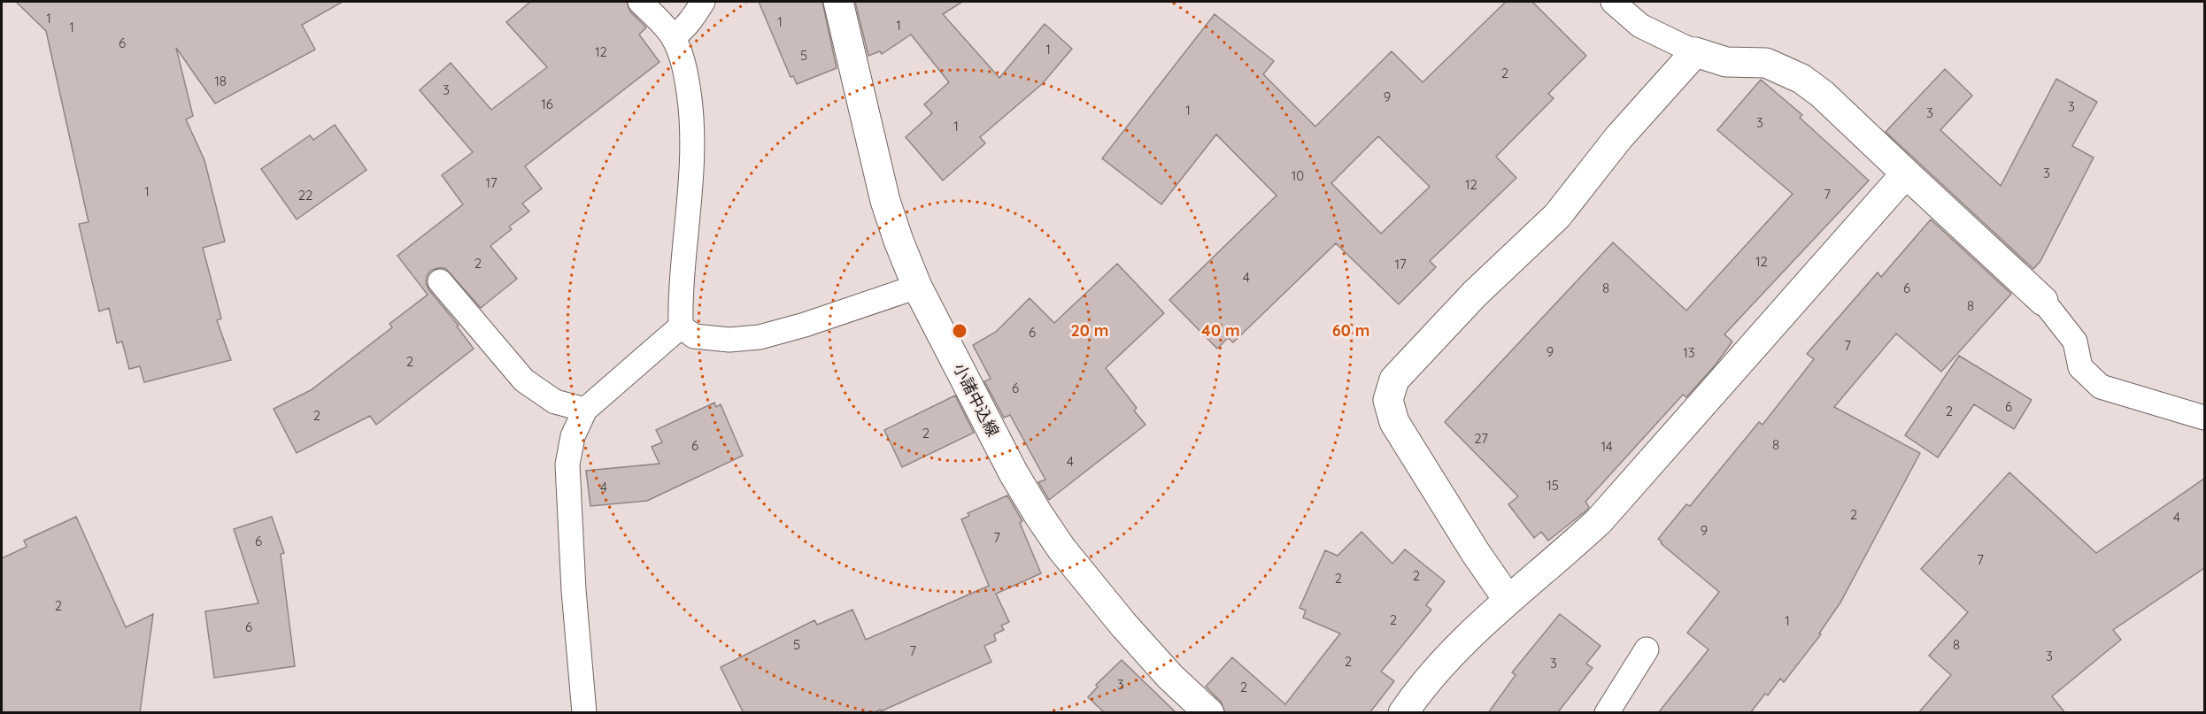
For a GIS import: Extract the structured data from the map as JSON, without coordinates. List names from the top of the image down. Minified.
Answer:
{"streets":{"street":["小諸中込線"]},"house_numbers":["1","1","1","1","6","1","12","5","2","18","3","9","16","3","1","3","3","1","3","10","17","12","1","7","22","12","2","17","4","8","6","8","6","7","9","13","2","6","6","2","2","2","27","8","6","14","4","15","4","2","4","9","7","6","7","2","2","2","2","1","6","5","8","7","3","2","3","3","2"],"rings":["20 m","40 m","60 m"]}
